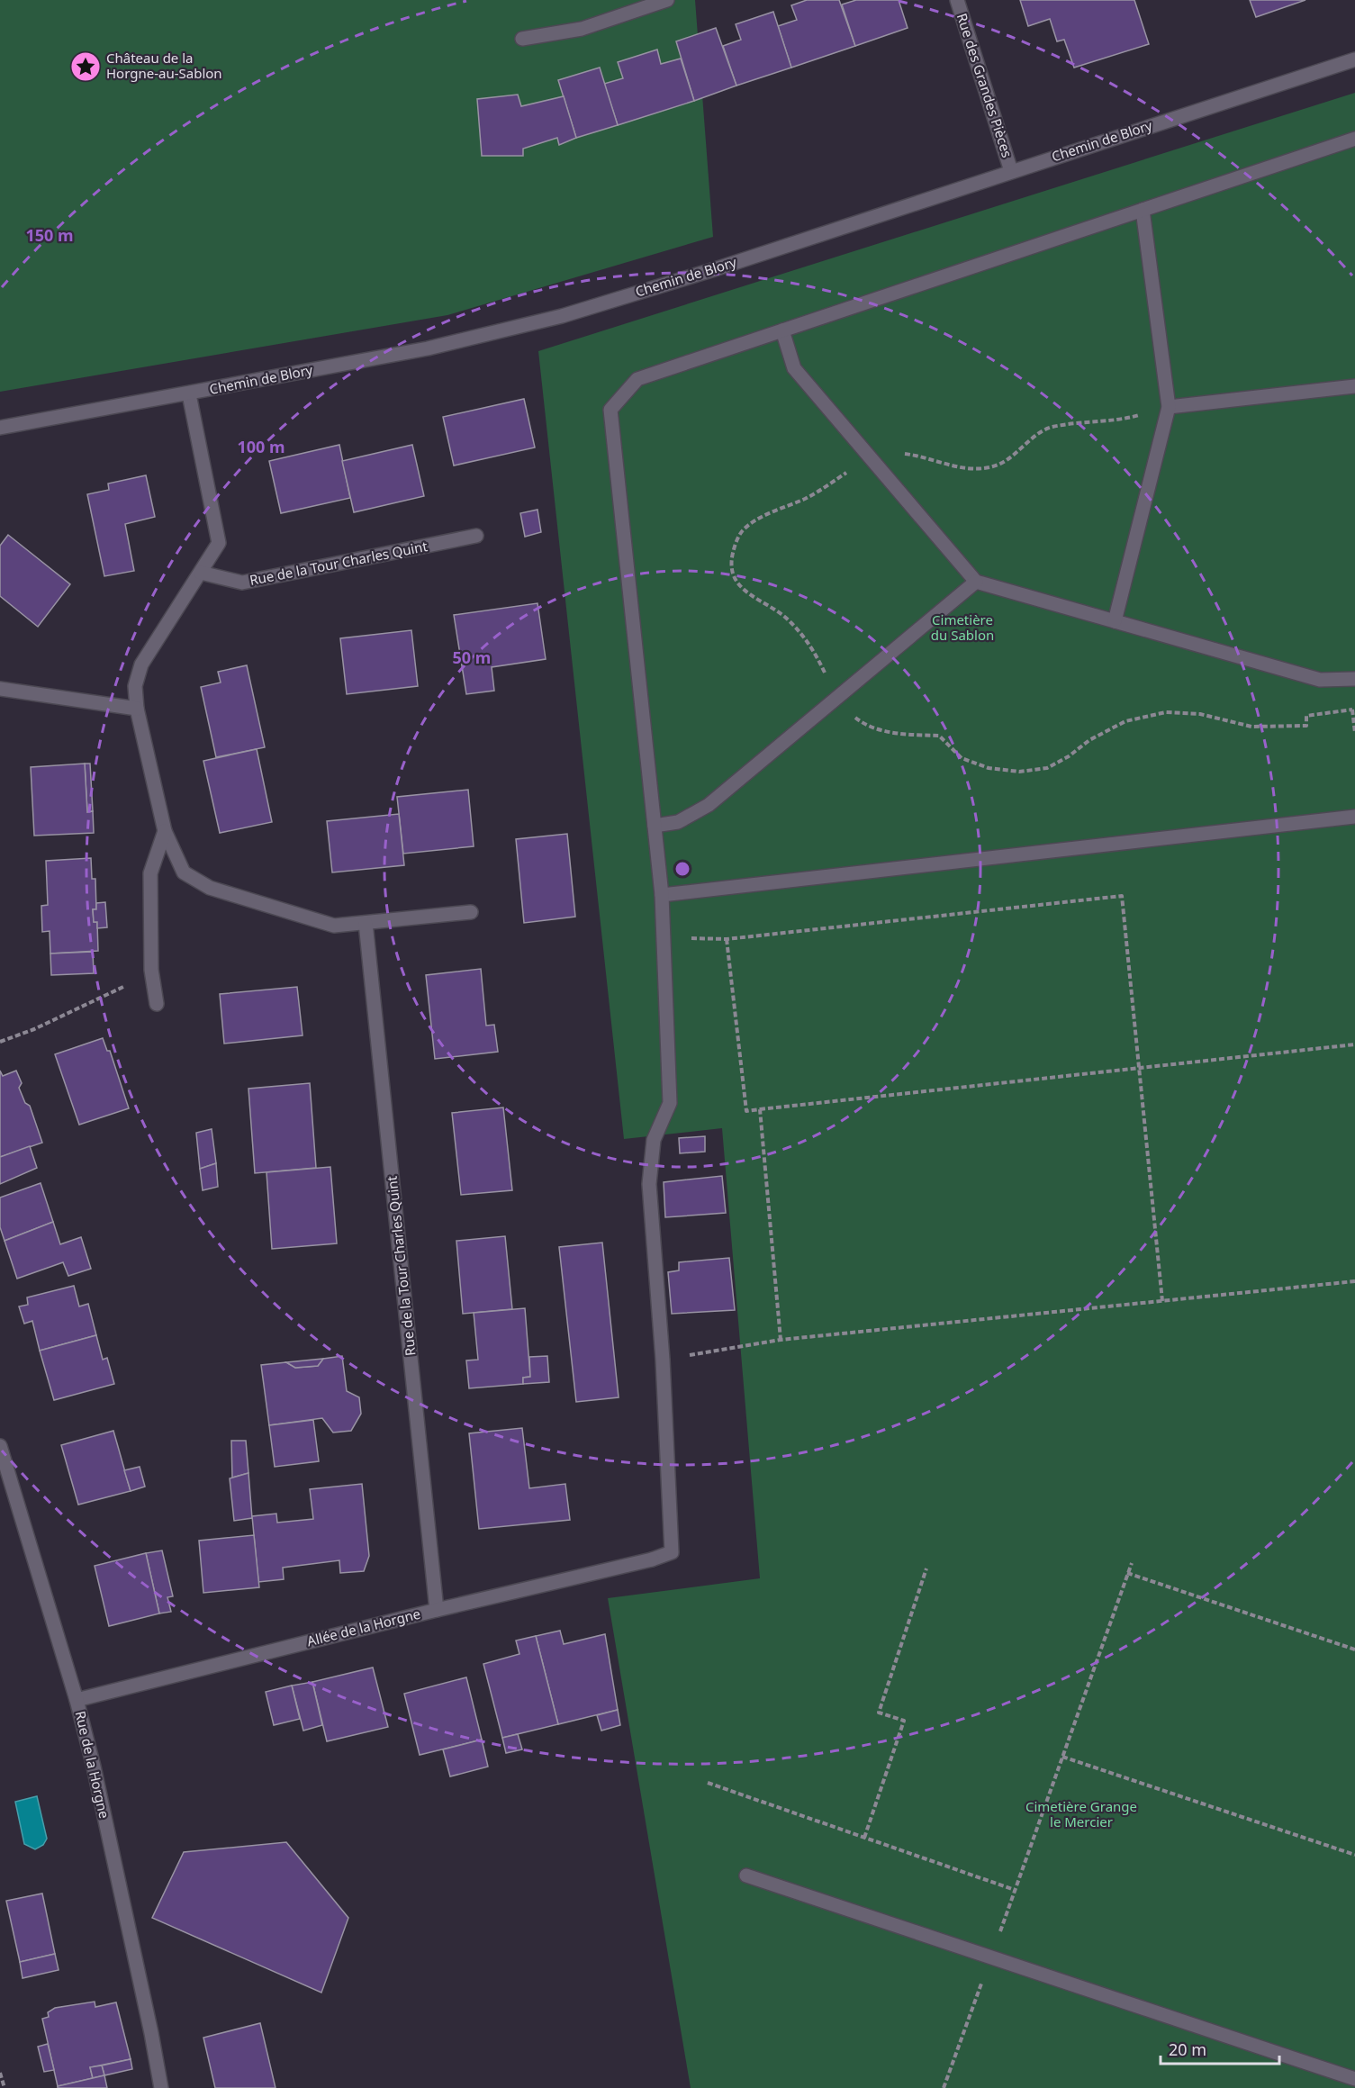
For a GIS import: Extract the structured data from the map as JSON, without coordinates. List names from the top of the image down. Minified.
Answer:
{"streets":{"street":["Rue des Grandes Pièces","Chemin de Blory","Rue de la Tour Charles Quint","Allée de la Horgne","Rue de la Horgne"]},"crossings":[["Rue des Grandes Pièces","Chemin de Blory"],["Rue de la Tour Charles Quint","Allée de la Horgne"],["Allée de la Horgne","Rue de la Horgne"]],"parks":["Cimetière du Sablon","Cimetière Grange le Mercier"],"places":{"place":["Château de la Horgne-au-Sablon"]},"scale_bar":"20 m","rings":["150 m","100 m","50 m"]}
